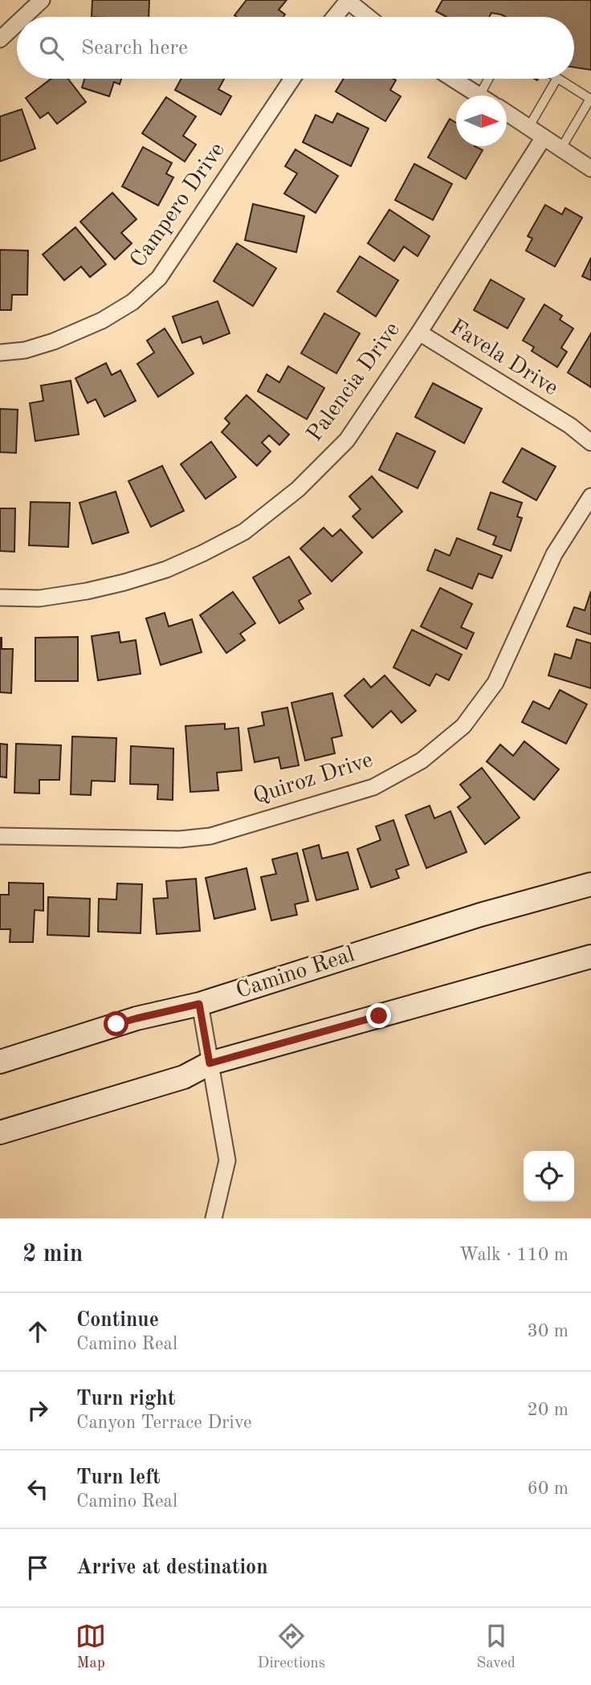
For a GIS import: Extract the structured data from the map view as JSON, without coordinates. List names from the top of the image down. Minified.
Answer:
{"streets":{"main road":["Camino Real"],"street":["Campero Drive","Favela Drive","Palencia Drive","Quiroz Drive"]},"crossings":[["Favela Drive","Palencia Drive"]],"north":"right","page":{"search":"Search here","heading":["2 min","Walk · 110 m"],"list":[["Continue","Camino Real","30 m"],["Turn right","Canyon Terrace Drive","20 m"],["Turn left","Camino Real","60 m"],"Arrive at destination"],"nav":["Map","Directions","Saved"]}}
